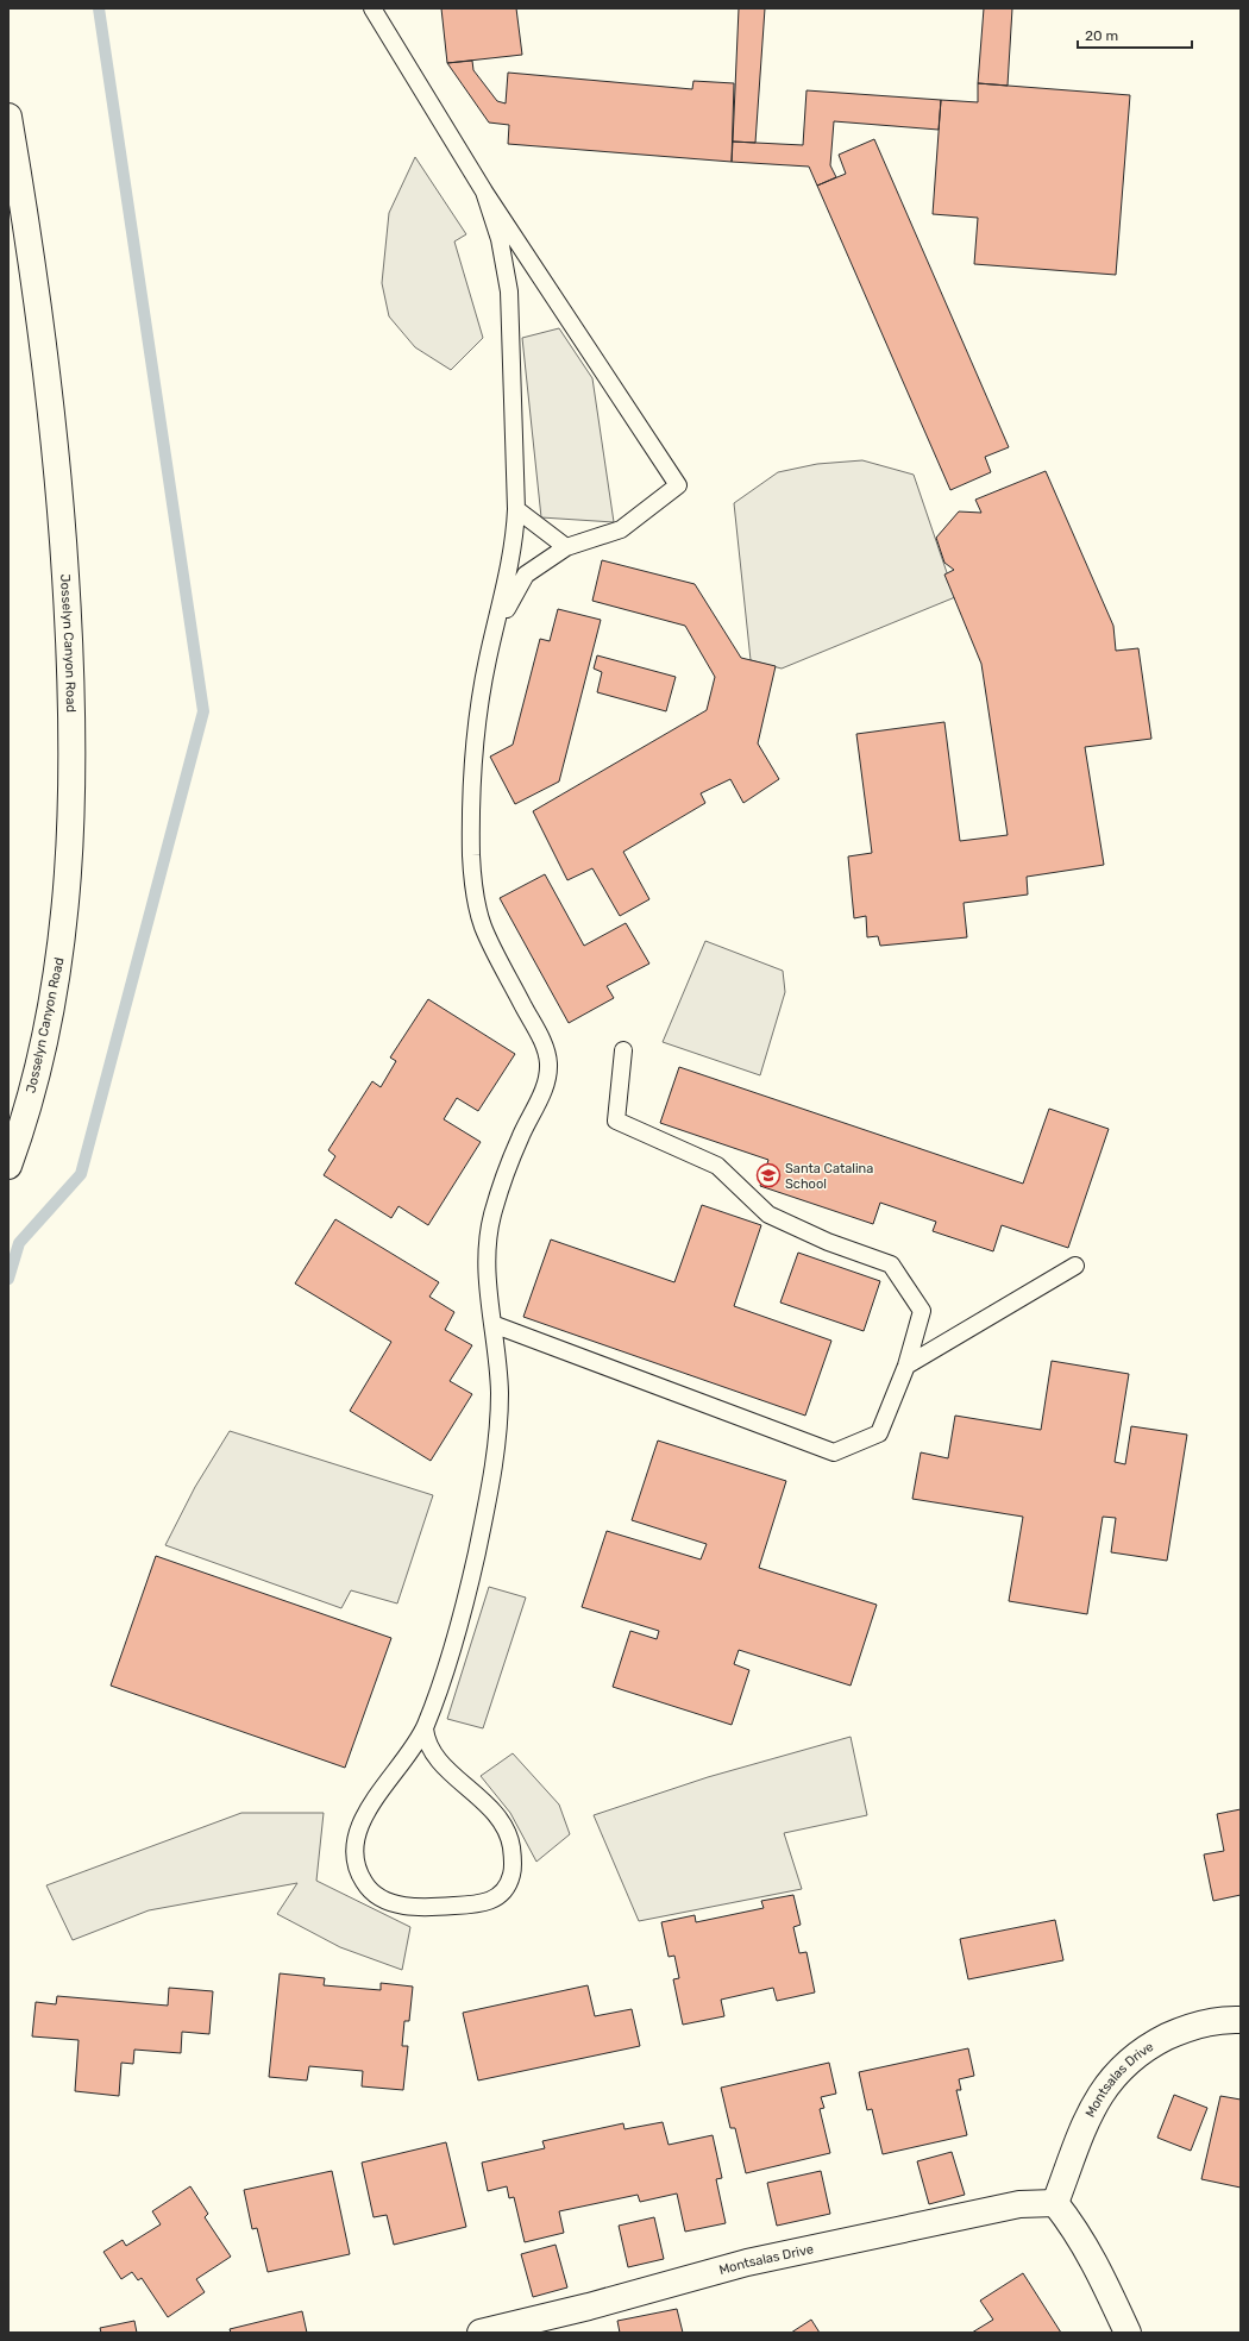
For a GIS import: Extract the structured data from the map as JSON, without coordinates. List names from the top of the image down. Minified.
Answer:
{"streets":{"street":["Josselyn Canyon Road","Montsalas Drive"]},"places":{"school or university":["Santa Catalina School"]},"scale_bar":"20 m"}
